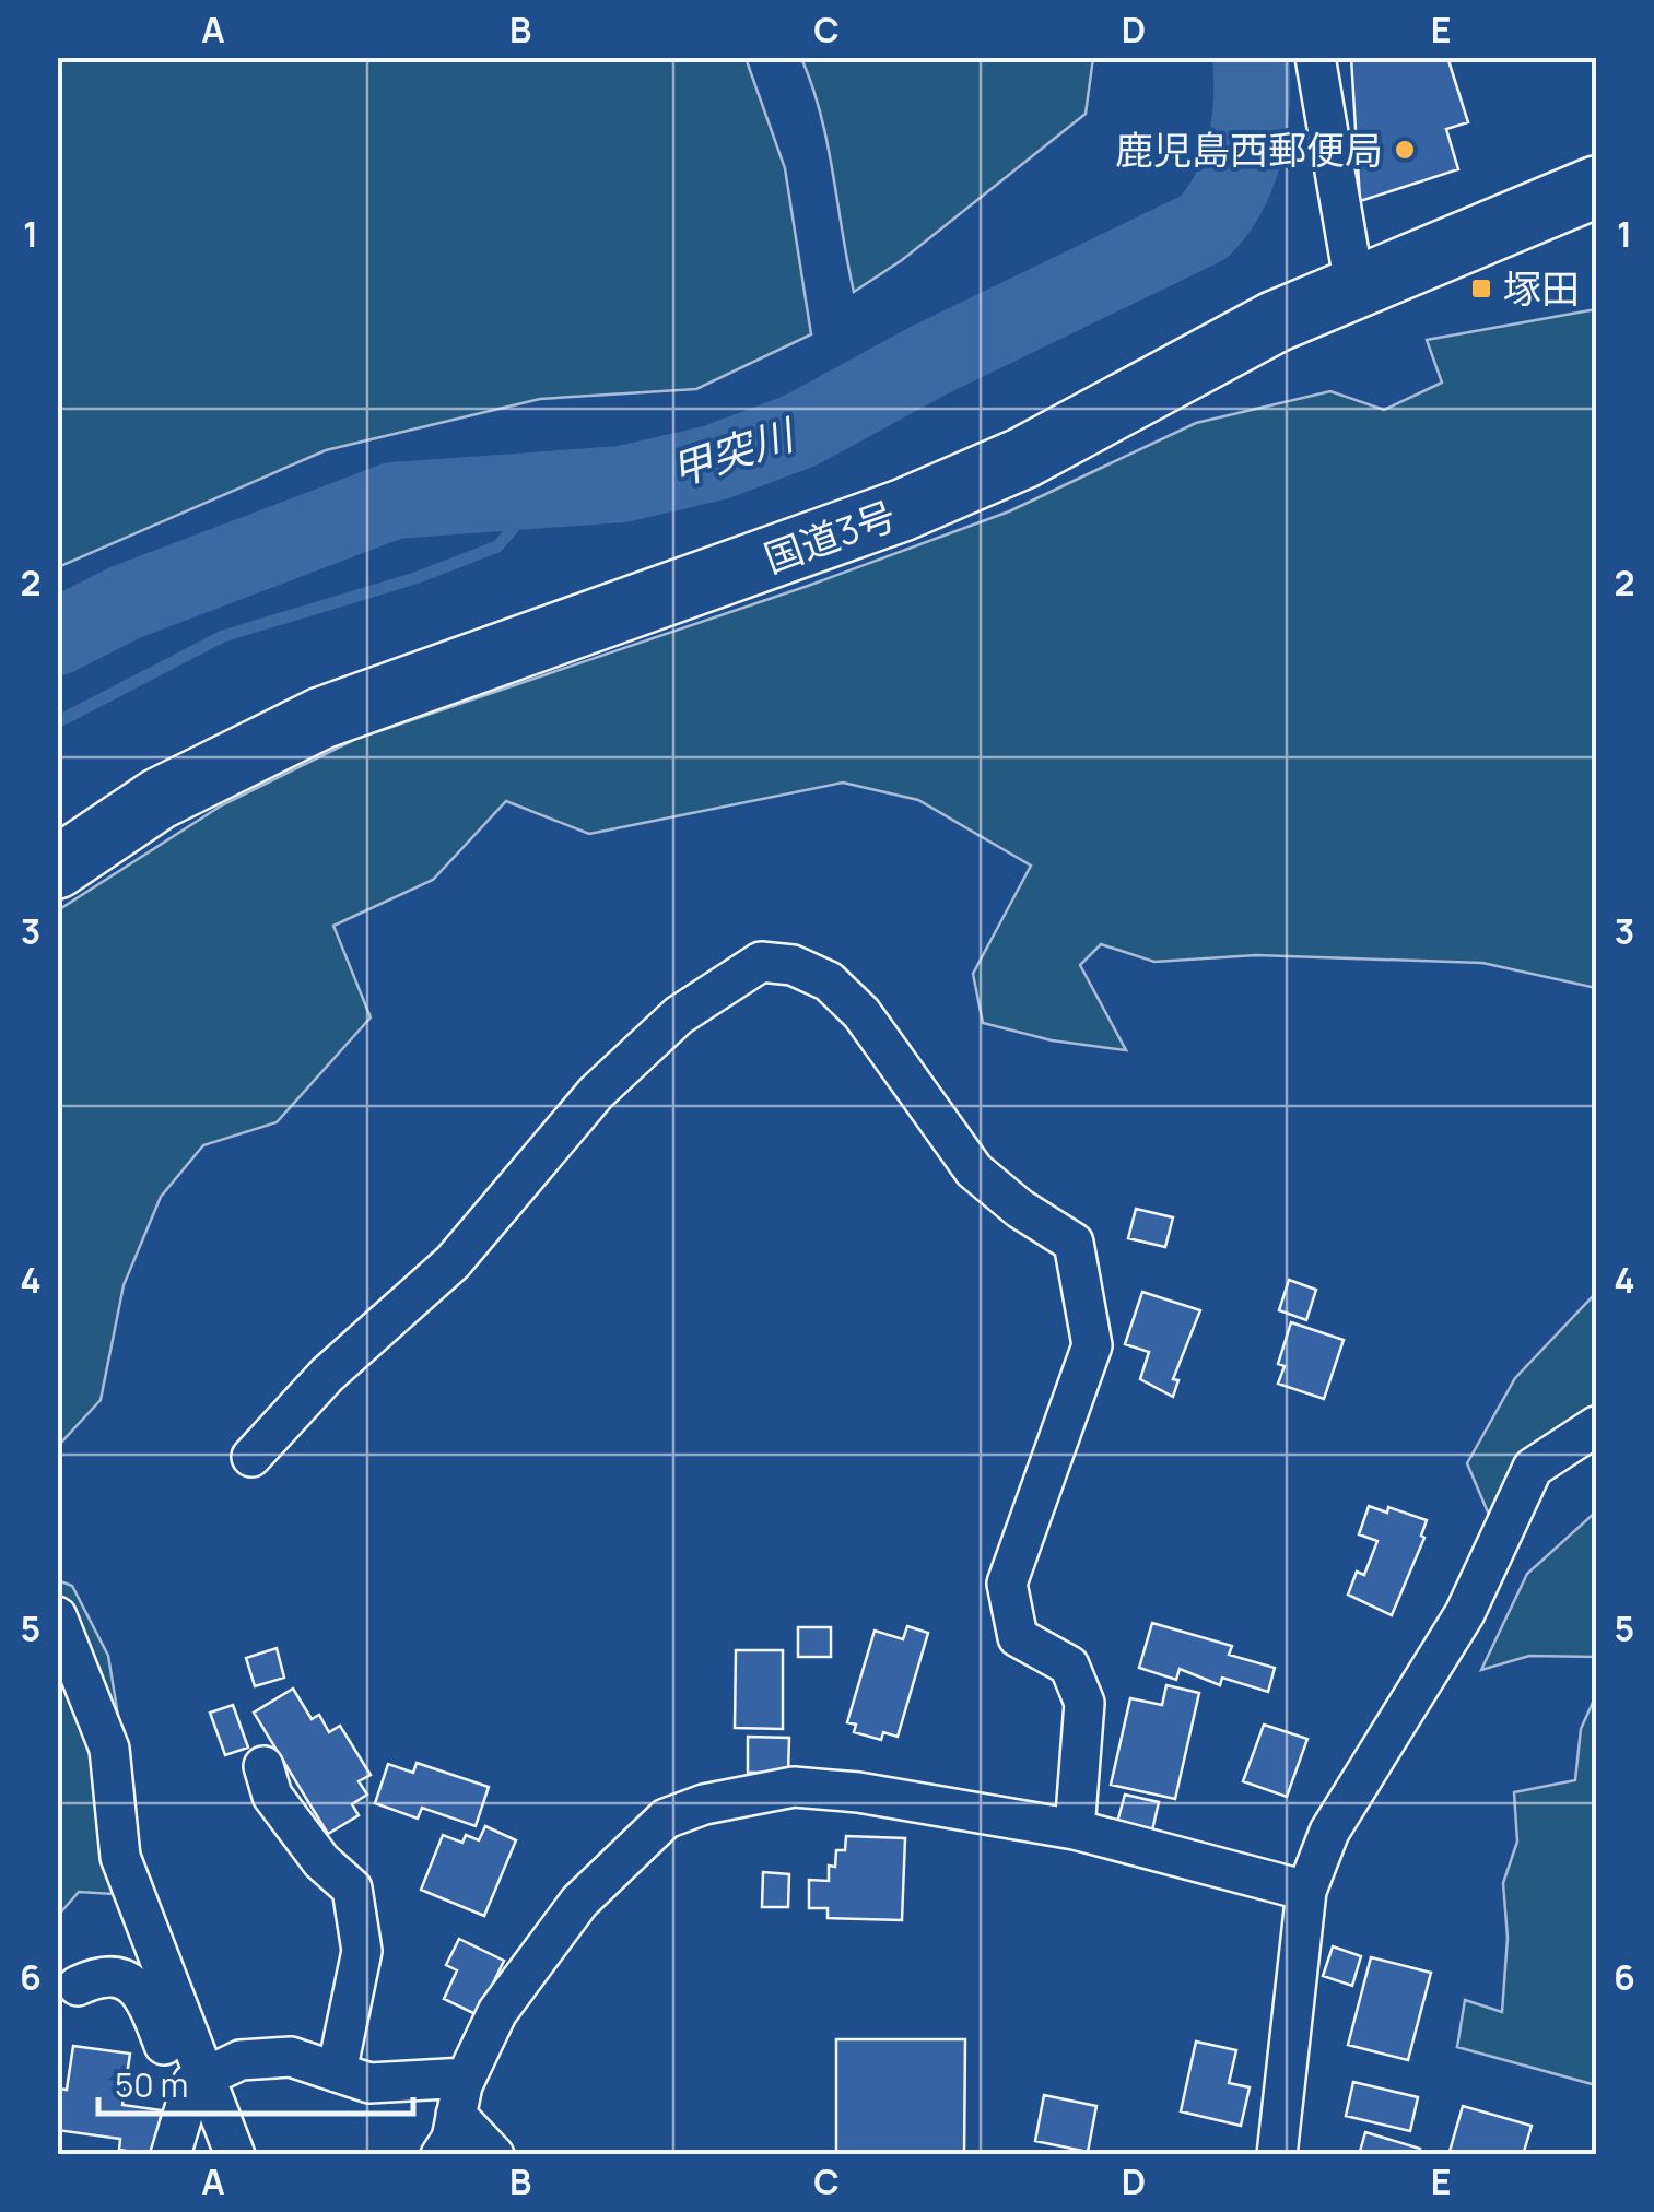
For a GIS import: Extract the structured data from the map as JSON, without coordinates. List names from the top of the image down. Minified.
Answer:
{"streets":{"highway":["国道3号"]},"water":["甲突川"],"places":{"other":["鹿児島西郵便局"],"transit":["塚田"]},"scale_bar":"50 m","grid":{"columns":["A","B","C","D","E"],"rows":["1","2","3","4","5","6"]}}
